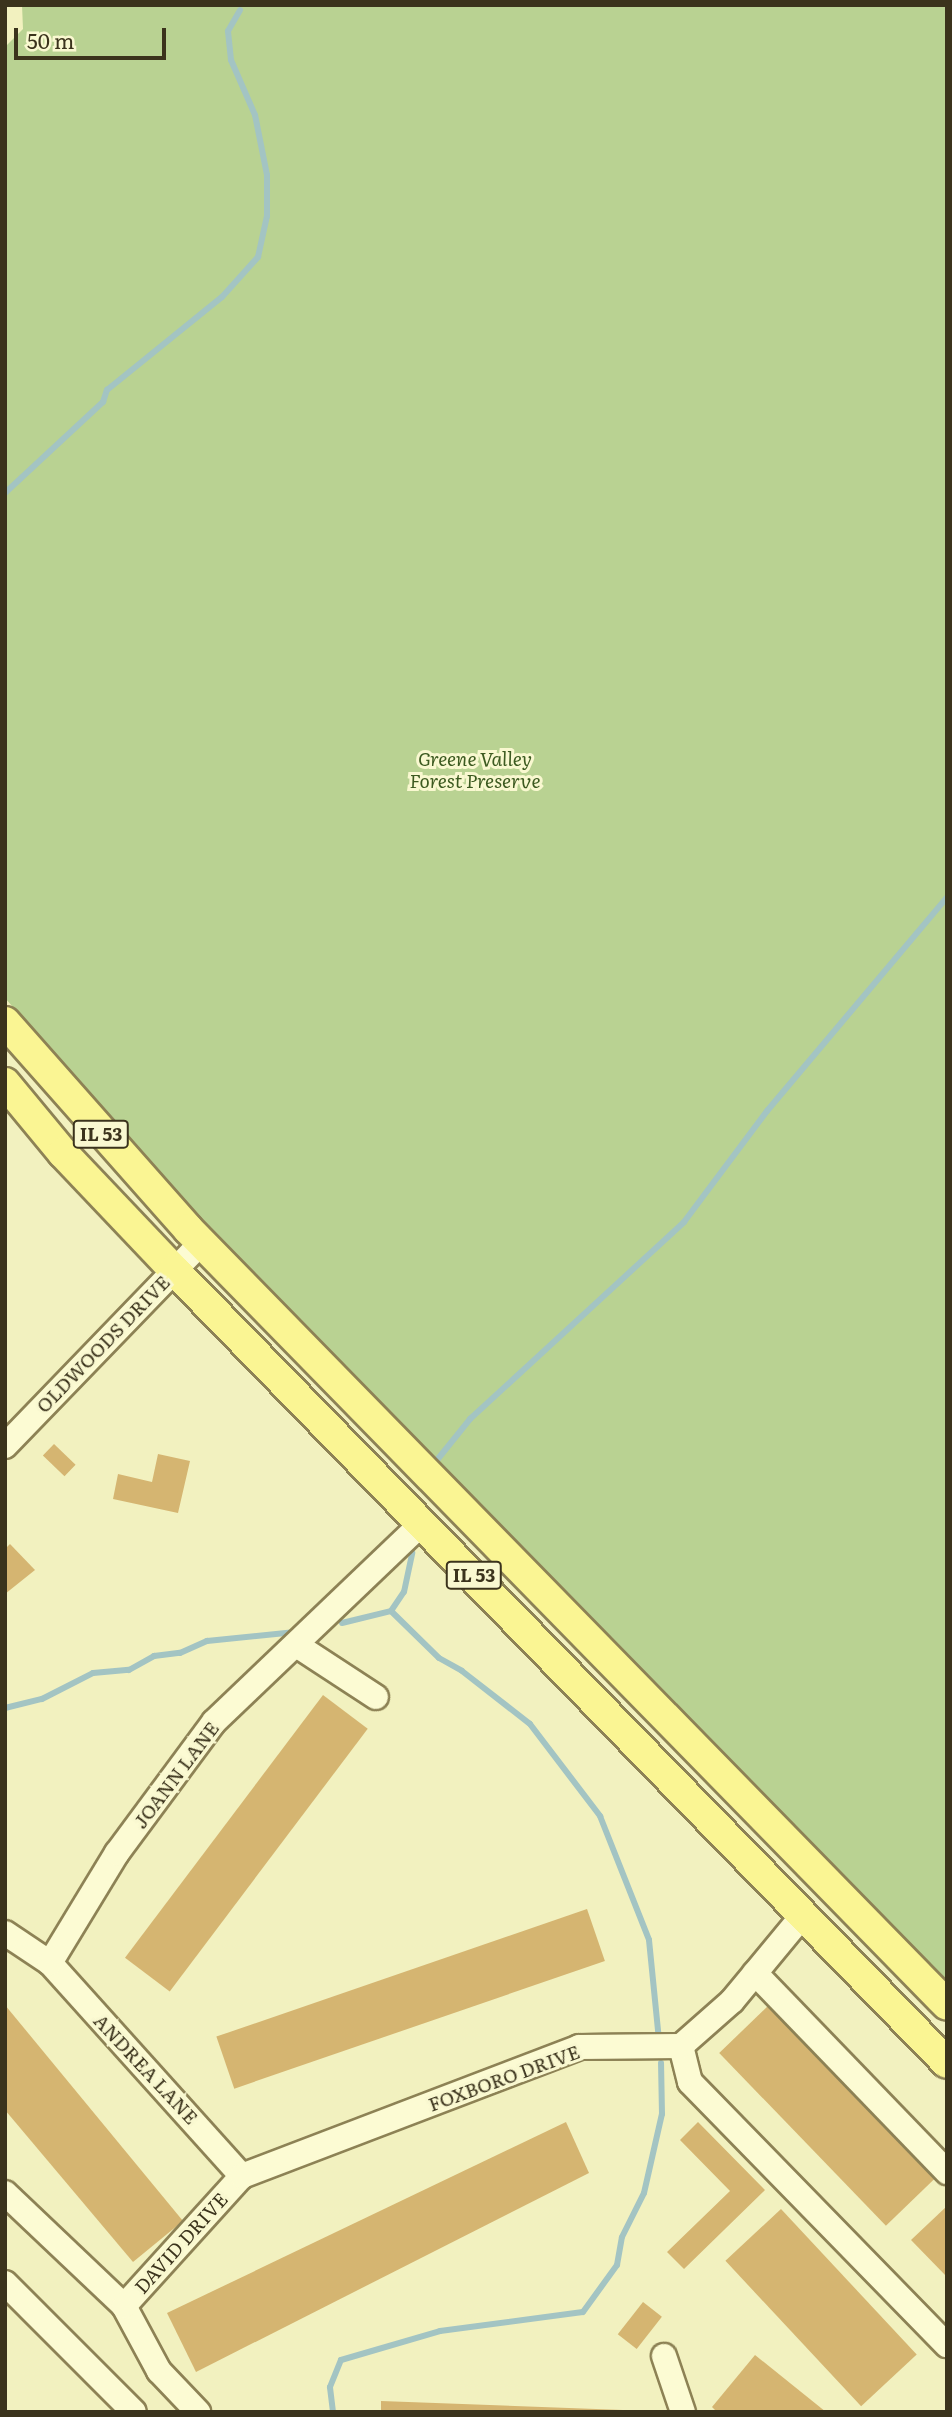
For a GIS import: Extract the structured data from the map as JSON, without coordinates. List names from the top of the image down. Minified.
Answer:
{"streets":{"main road":["IL 53"],"street":["OLDWOODS DRIVE","JOANN LANE","ANDREA LANE","FOXBORO DRIVE","DAVID DRIVE"]},"crossings":[["IL 53","OLDWOODS DRIVE"],["IL 53","JOANN LANE"],["JOANN LANE","ANDREA LANE"],["ANDREA LANE","FOXBORO DRIVE"],["ANDREA LANE","DAVID DRIVE"],["FOXBORO DRIVE","DAVID DRIVE"]],"parks":["Greene Valley Forest Preserve"],"scale_bar":"50 m"}
